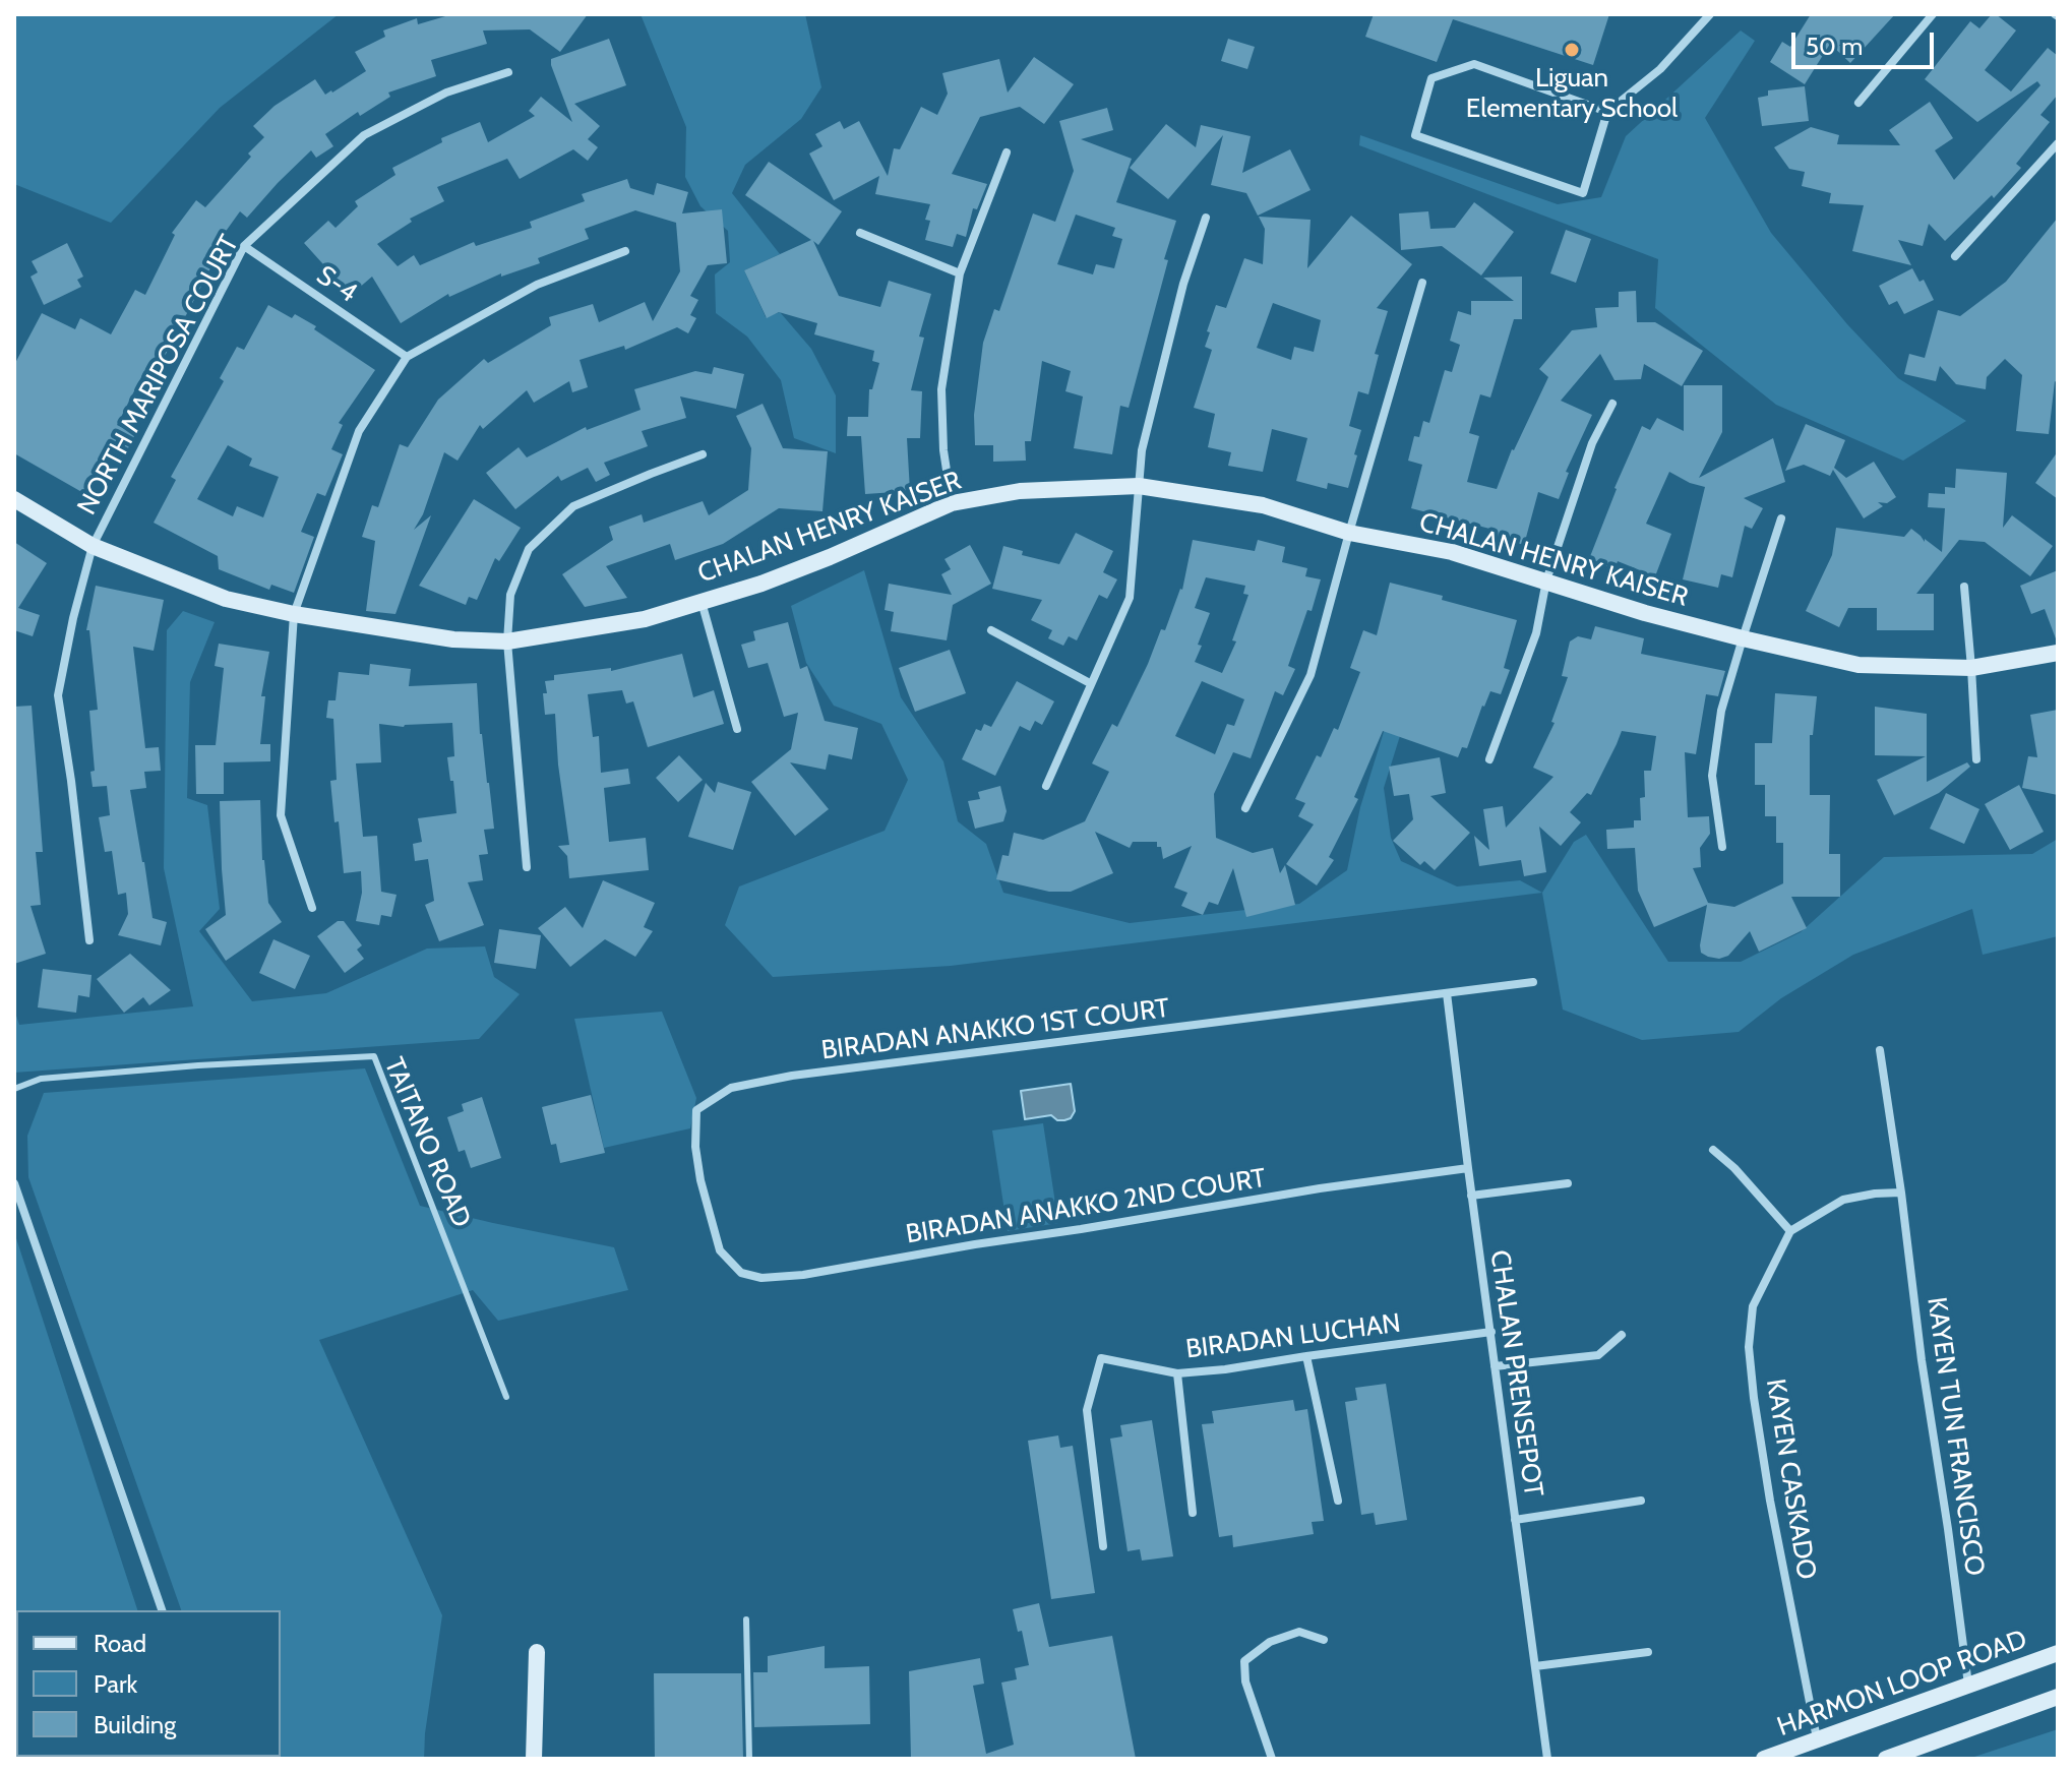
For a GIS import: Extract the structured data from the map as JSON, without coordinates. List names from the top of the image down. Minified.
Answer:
{"streets":{"street":["S-4","NORTH MARIPOSA COURT","CHALAN HENRY KAISER","BIRADAN ANAKKO 1ST COURT","BIRADAN ANAKKO 2ND COURT","BIRADAN LUCHAN","CHALAN PRENSEPOT","KAYEN TUN FRANCISCO","KAYEN CASKADO","HARMON LOOP ROAD"],"lane":["TAITANO ROAD"]},"crossings":[["S-4","NORTH MARIPOSA COURT"],["NORTH MARIPOSA COURT","CHALAN HENRY KAISER"],["BIRADAN ANAKKO 1ST COURT","BIRADAN ANAKKO 2ND COURT"],["BIRADAN ANAKKO 1ST COURT","CHALAN PRENSEPOT"],["BIRADAN ANAKKO 2ND COURT","CHALAN PRENSEPOT"],["BIRADAN LUCHAN","CHALAN PRENSEPOT"],["KAYEN TUN FRANCISCO","HARMON LOOP ROAD"],["KAYEN CASKADO","HARMON LOOP ROAD"]],"places":["Liguan Elementary School"],"legend":["Road","Park","Building"],"scale_bar":"50 m"}
